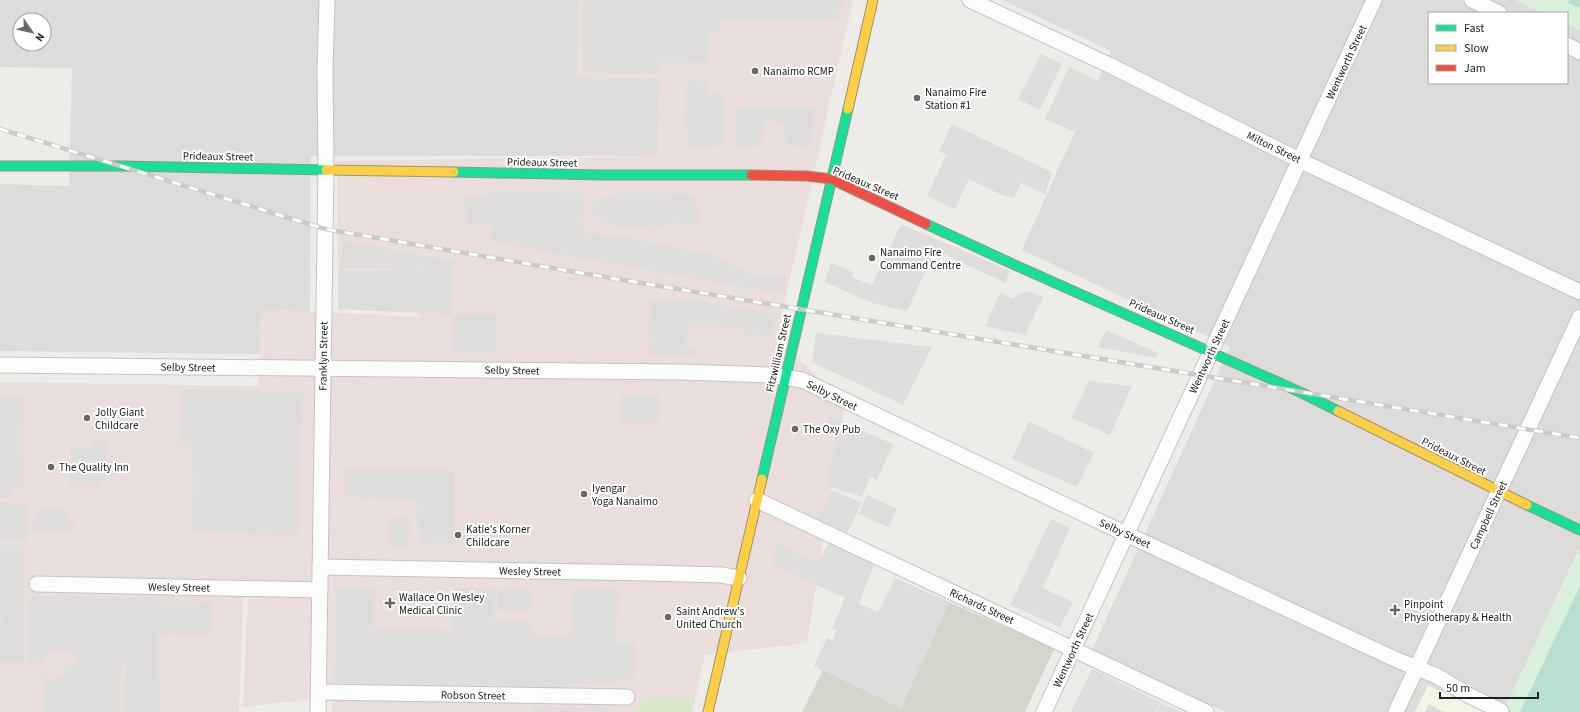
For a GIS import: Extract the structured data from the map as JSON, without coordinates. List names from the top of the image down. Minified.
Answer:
{"streets":{"street":["Wentworth Street","Milton Street","Prideaux Street","Fitzwilliam Street","Franklyn Street","Selby Street","Campbell Street","Wesley Street","Richards Street","Robson Street"]},"crossings":[["Wentworth Street","Milton Street"],["Wentworth Street","Prideaux Street"],["Wentworth Street","Selby Street"],["Wentworth Street","Richards Street"],["Prideaux Street","Fitzwilliam Street"],["Prideaux Street","Franklyn Street"],["Prideaux Street","Campbell Street"],["Fitzwilliam Street","Selby Street"],["Fitzwilliam Street","Wesley Street"],["Fitzwilliam Street","Richards Street"],["Franklyn Street","Selby Street"],["Franklyn Street","Wesley Street"],["Franklyn Street","Robson Street"],["Selby Street","Campbell Street"]],"places":{"other":["Nanaimo RCMP","Nanaimo Fire Station #1","Nanaimo Fire Command Centre","Jolly Giant Childcare","The Oxy Pub","The Quality Inn","Iyengar Yoga Nanaimo","Katie's Korner Childcare","Saint Andrew's United Church"],"health":["Wallace On Wesley Medical Clinic","Pinpoint Physiotherapy & Health"]},"legend":["Fast","Slow","Jam"],"scale_bar":"50 m","north":"bottom right"}
